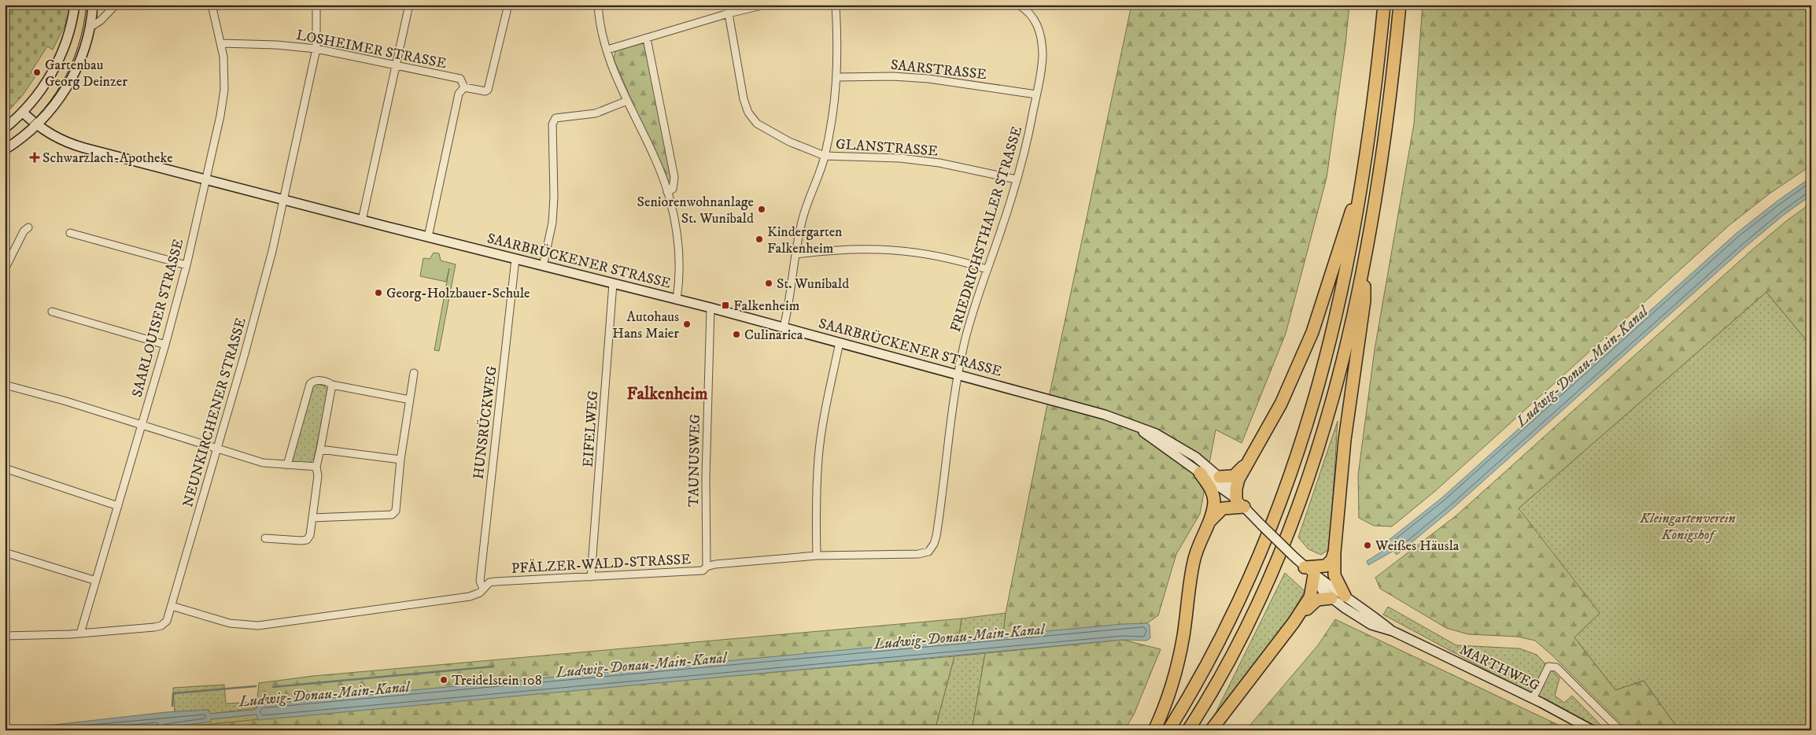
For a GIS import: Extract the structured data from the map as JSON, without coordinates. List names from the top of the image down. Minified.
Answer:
{"streets":{"main road":["SAARBRÜCKENER STRASSE","MARTHWEG"],"street":["LOSHEIMER STRASSE","SAARSTRASSE","GLANSTRASSE","FRIEDRICHSTHALER STRASSE","SAARLOUISER STRASSE","NEUNKIRCHENER STRASSE","HUNSRÜCKWEG","EIFELWEG","TAUNUSWEG","PFÄLZER-WALD-STRASSE"]},"crossings":[["LOSHEIMER STRASSE","SAARLOUISER STRASSE"],["LOSHEIMER STRASSE","NEUNKIRCHENER STRASSE"],["SAARSTRASSE","FRIEDRICHSTHALER STRASSE"],["GLANSTRASSE","FRIEDRICHSTHALER STRASSE"],["FRIEDRICHSTHALER STRASSE","SAARBRÜCKENER STRASSE"],["FRIEDRICHSTHALER STRASSE","PFÄLZER-WALD-STRASSE"],["SAARBRÜCKENER STRASSE","SAARLOUISER STRASSE"],["SAARBRÜCKENER STRASSE","NEUNKIRCHENER STRASSE"],["SAARBRÜCKENER STRASSE","HUNSRÜCKWEG"],["SAARBRÜCKENER STRASSE","EIFELWEG"],["SAARBRÜCKENER STRASSE","TAUNUSWEG"],["SAARBRÜCKENER STRASSE","PFÄLZER-WALD-STRASSE"],["SAARBRÜCKENER STRASSE","MARTHWEG"],["SAARLOUISER STRASSE","NEUNKIRCHENER STRASSE"],["NEUNKIRCHENER STRASSE","PFÄLZER-WALD-STRASSE"],["HUNSRÜCKWEG","PFÄLZER-WALD-STRASSE"],["EIFELWEG","PFÄLZER-WALD-STRASSE"],["TAUNUSWEG","PFÄLZER-WALD-STRASSE"]],"districts":["Falkenheim"],"water":["Ludwig-Donau-Main-Kanal"],"parks":["Kleingartenverein Königshof"],"places":{"other":["Gartenbau Georg Deinzer","Seniorenwohnanlage St. Wunibald","Kindergarten Falkenheim","St. Wunibald","Georg-Holzbauer-Schule","Autohaus Hans Maier","Culinarica","Weißes Häusla","Treidelstein 108"],"health":["Schwarzlach-Apotheke"],"transit":["Falkenheim"]}}
